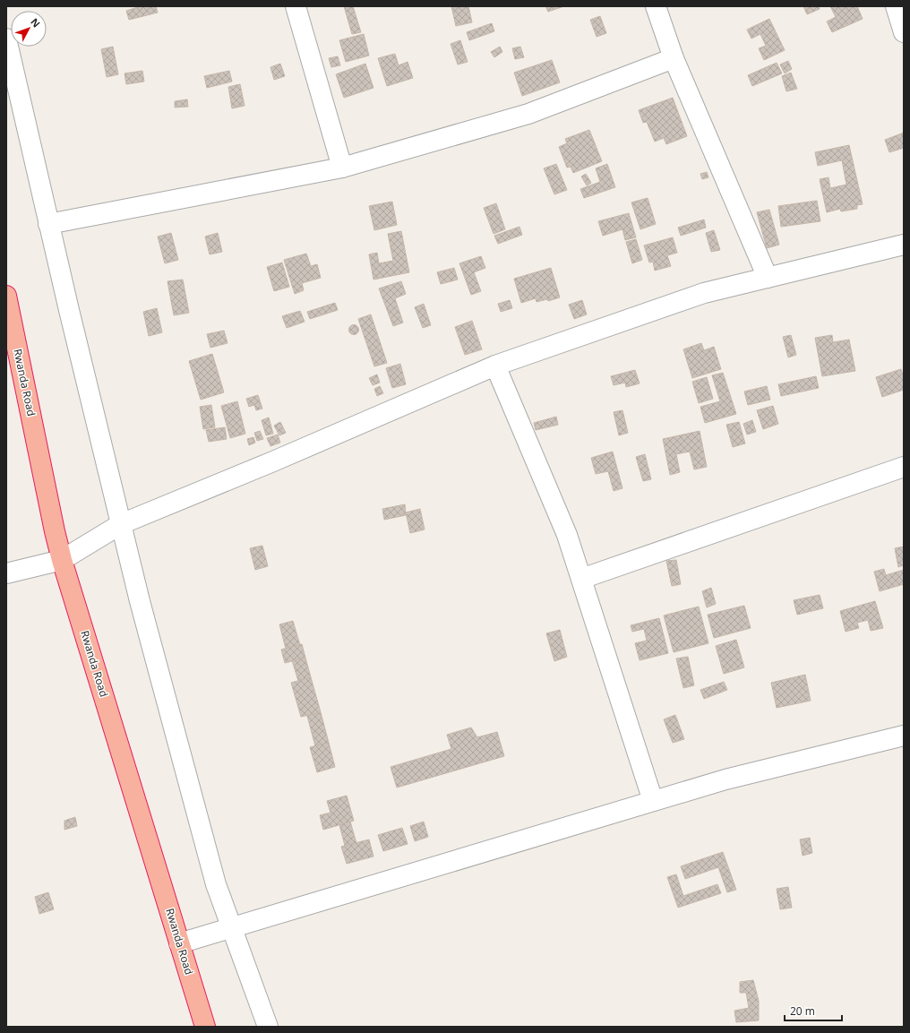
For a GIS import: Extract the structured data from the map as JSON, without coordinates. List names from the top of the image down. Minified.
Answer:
{"streets":{"highway":["Rwanda Road"]},"scale_bar":"20 m","north":"top right"}
